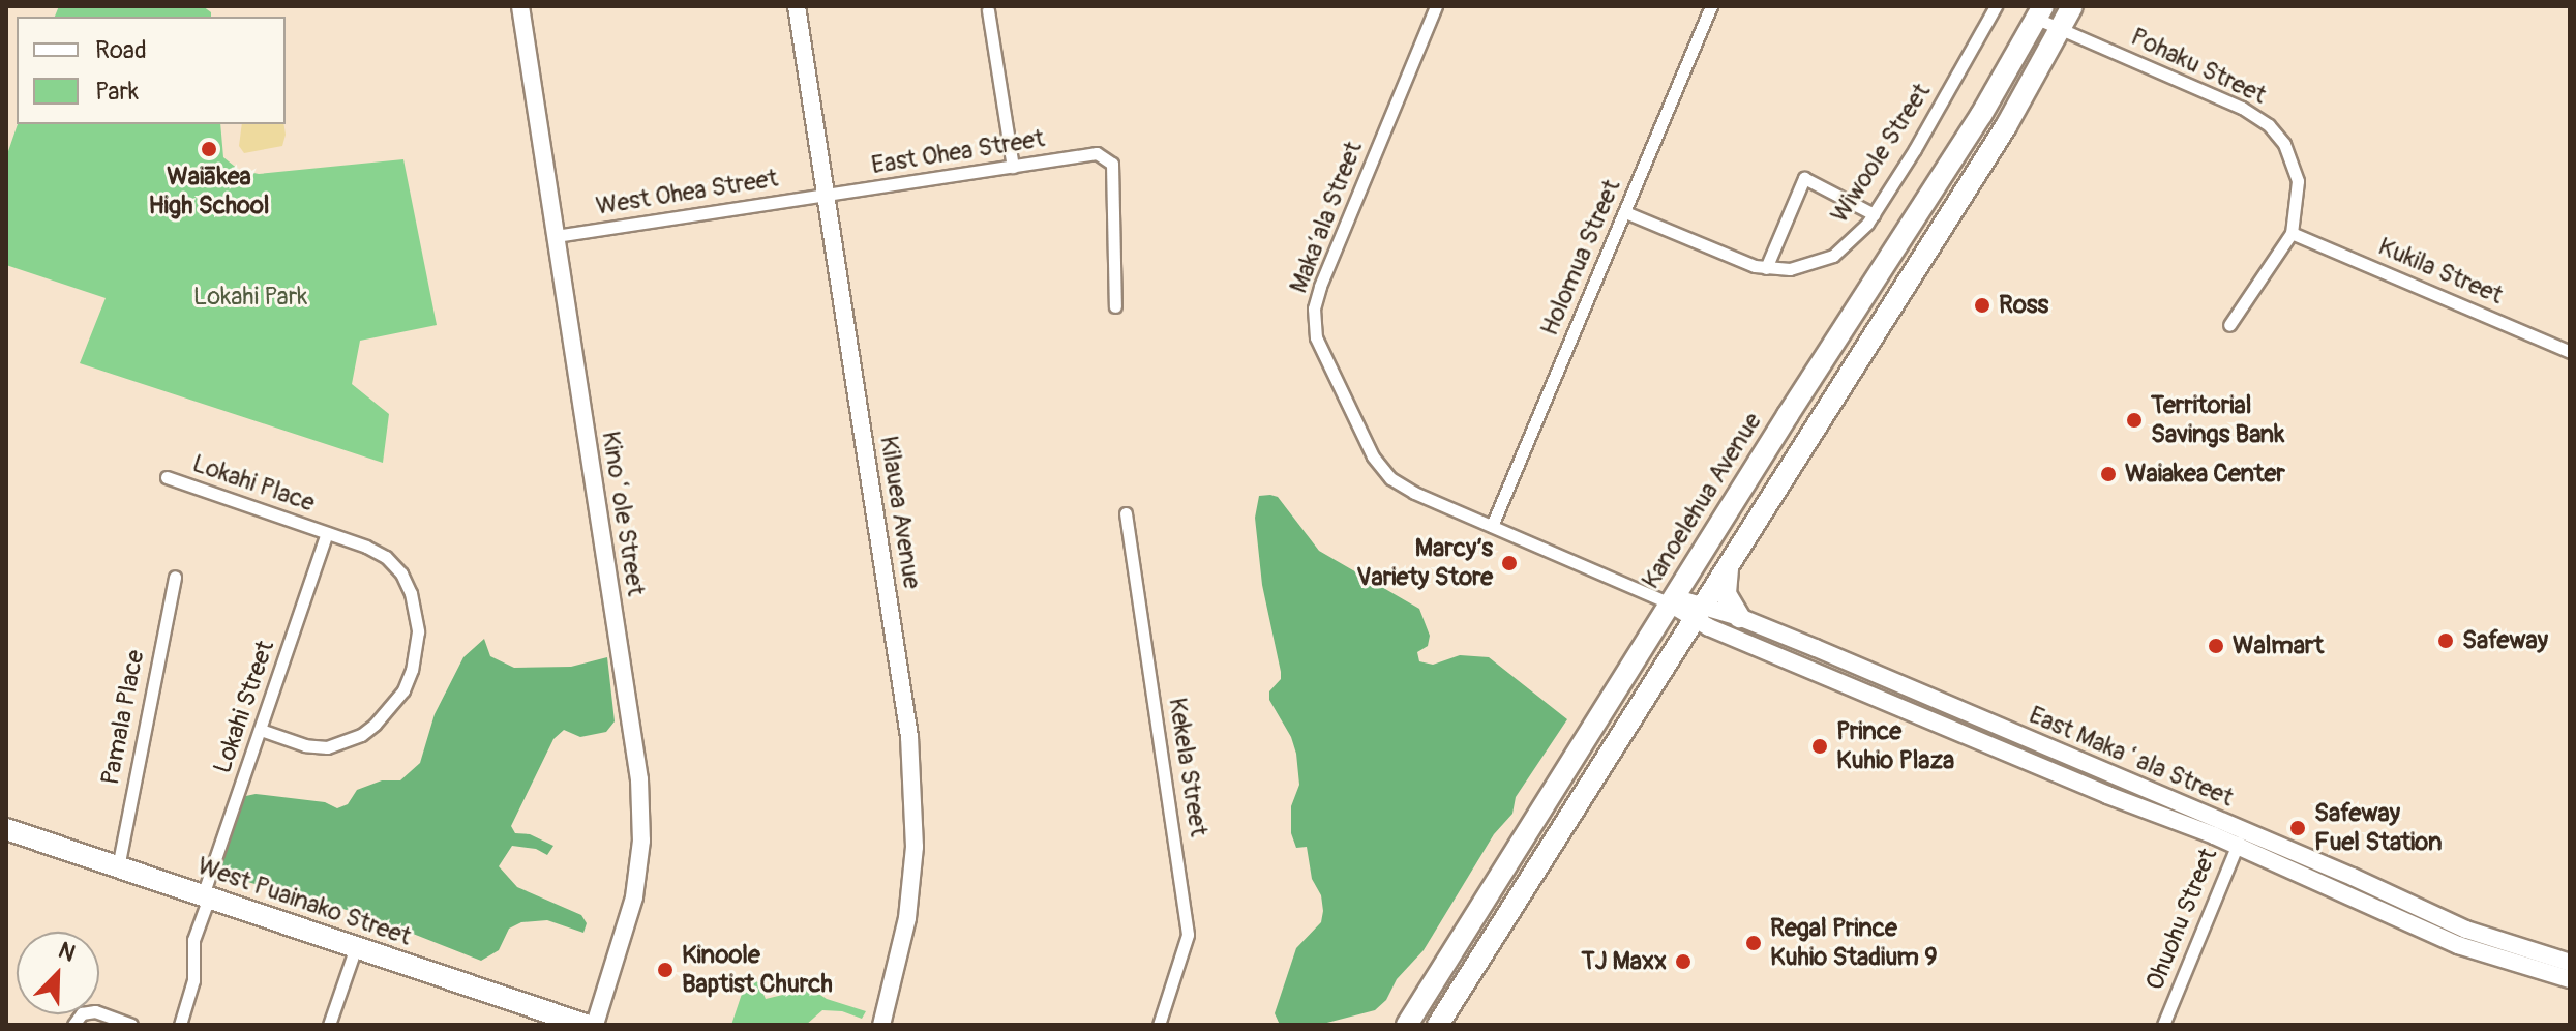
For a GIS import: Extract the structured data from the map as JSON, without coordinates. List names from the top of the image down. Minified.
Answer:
{"streets":{"highway":["Kanoelehua Avenue","West Puainako Street"],"street":["Pohaku Street","East Ohea Street","Wiwoole Street","West Ohea Street","Maka‘ala Street","Holomua Street","Kukila Street","Lokahi Place","Kilauea Avenue","Kinoʻole Street","Lokahi Street","Pamala Place","East Makaʻala Street","Kekela Street","Ohuohu Street"]},"crossings":[["Pohaku Street","Kukila Street"],["Pohaku Street","Kanoelehua Avenue"],["East Ohea Street","West Ohea Street"],["East Ohea Street","Kilauea Avenue"],["Wiwoole Street","Holomua Street"],["West Ohea Street","Kilauea Avenue"],["West Ohea Street","Kinoʻole Street"],["Maka‘ala Street","Holomua Street"],["Maka‘ala Street","Kanoelehua Avenue"],["Maka‘ala Street","East Makaʻala Street"],["Lokahi Place","Lokahi Street"],["Kanoelehua Avenue","East Makaʻala Street"],["Lokahi Street","West Puainako Street"],["Pamala Place","West Puainako Street"],["East Makaʻala Street","Ohuohu Street"]],"parks":["Lokahi Park"],"places":["Waiākea High School","Ross","Territorial Savings Bank","Waiakea Center","Marcy’s Variety Store","Safeway","Walmart","Prince Kuhio Plaza","Safeway Fuel Station","Regal Prince Kuhio Stadium 9","TJ Maxx","Kinoole Baptist Church"],"legend":["Road","Park"],"north":"top right"}
